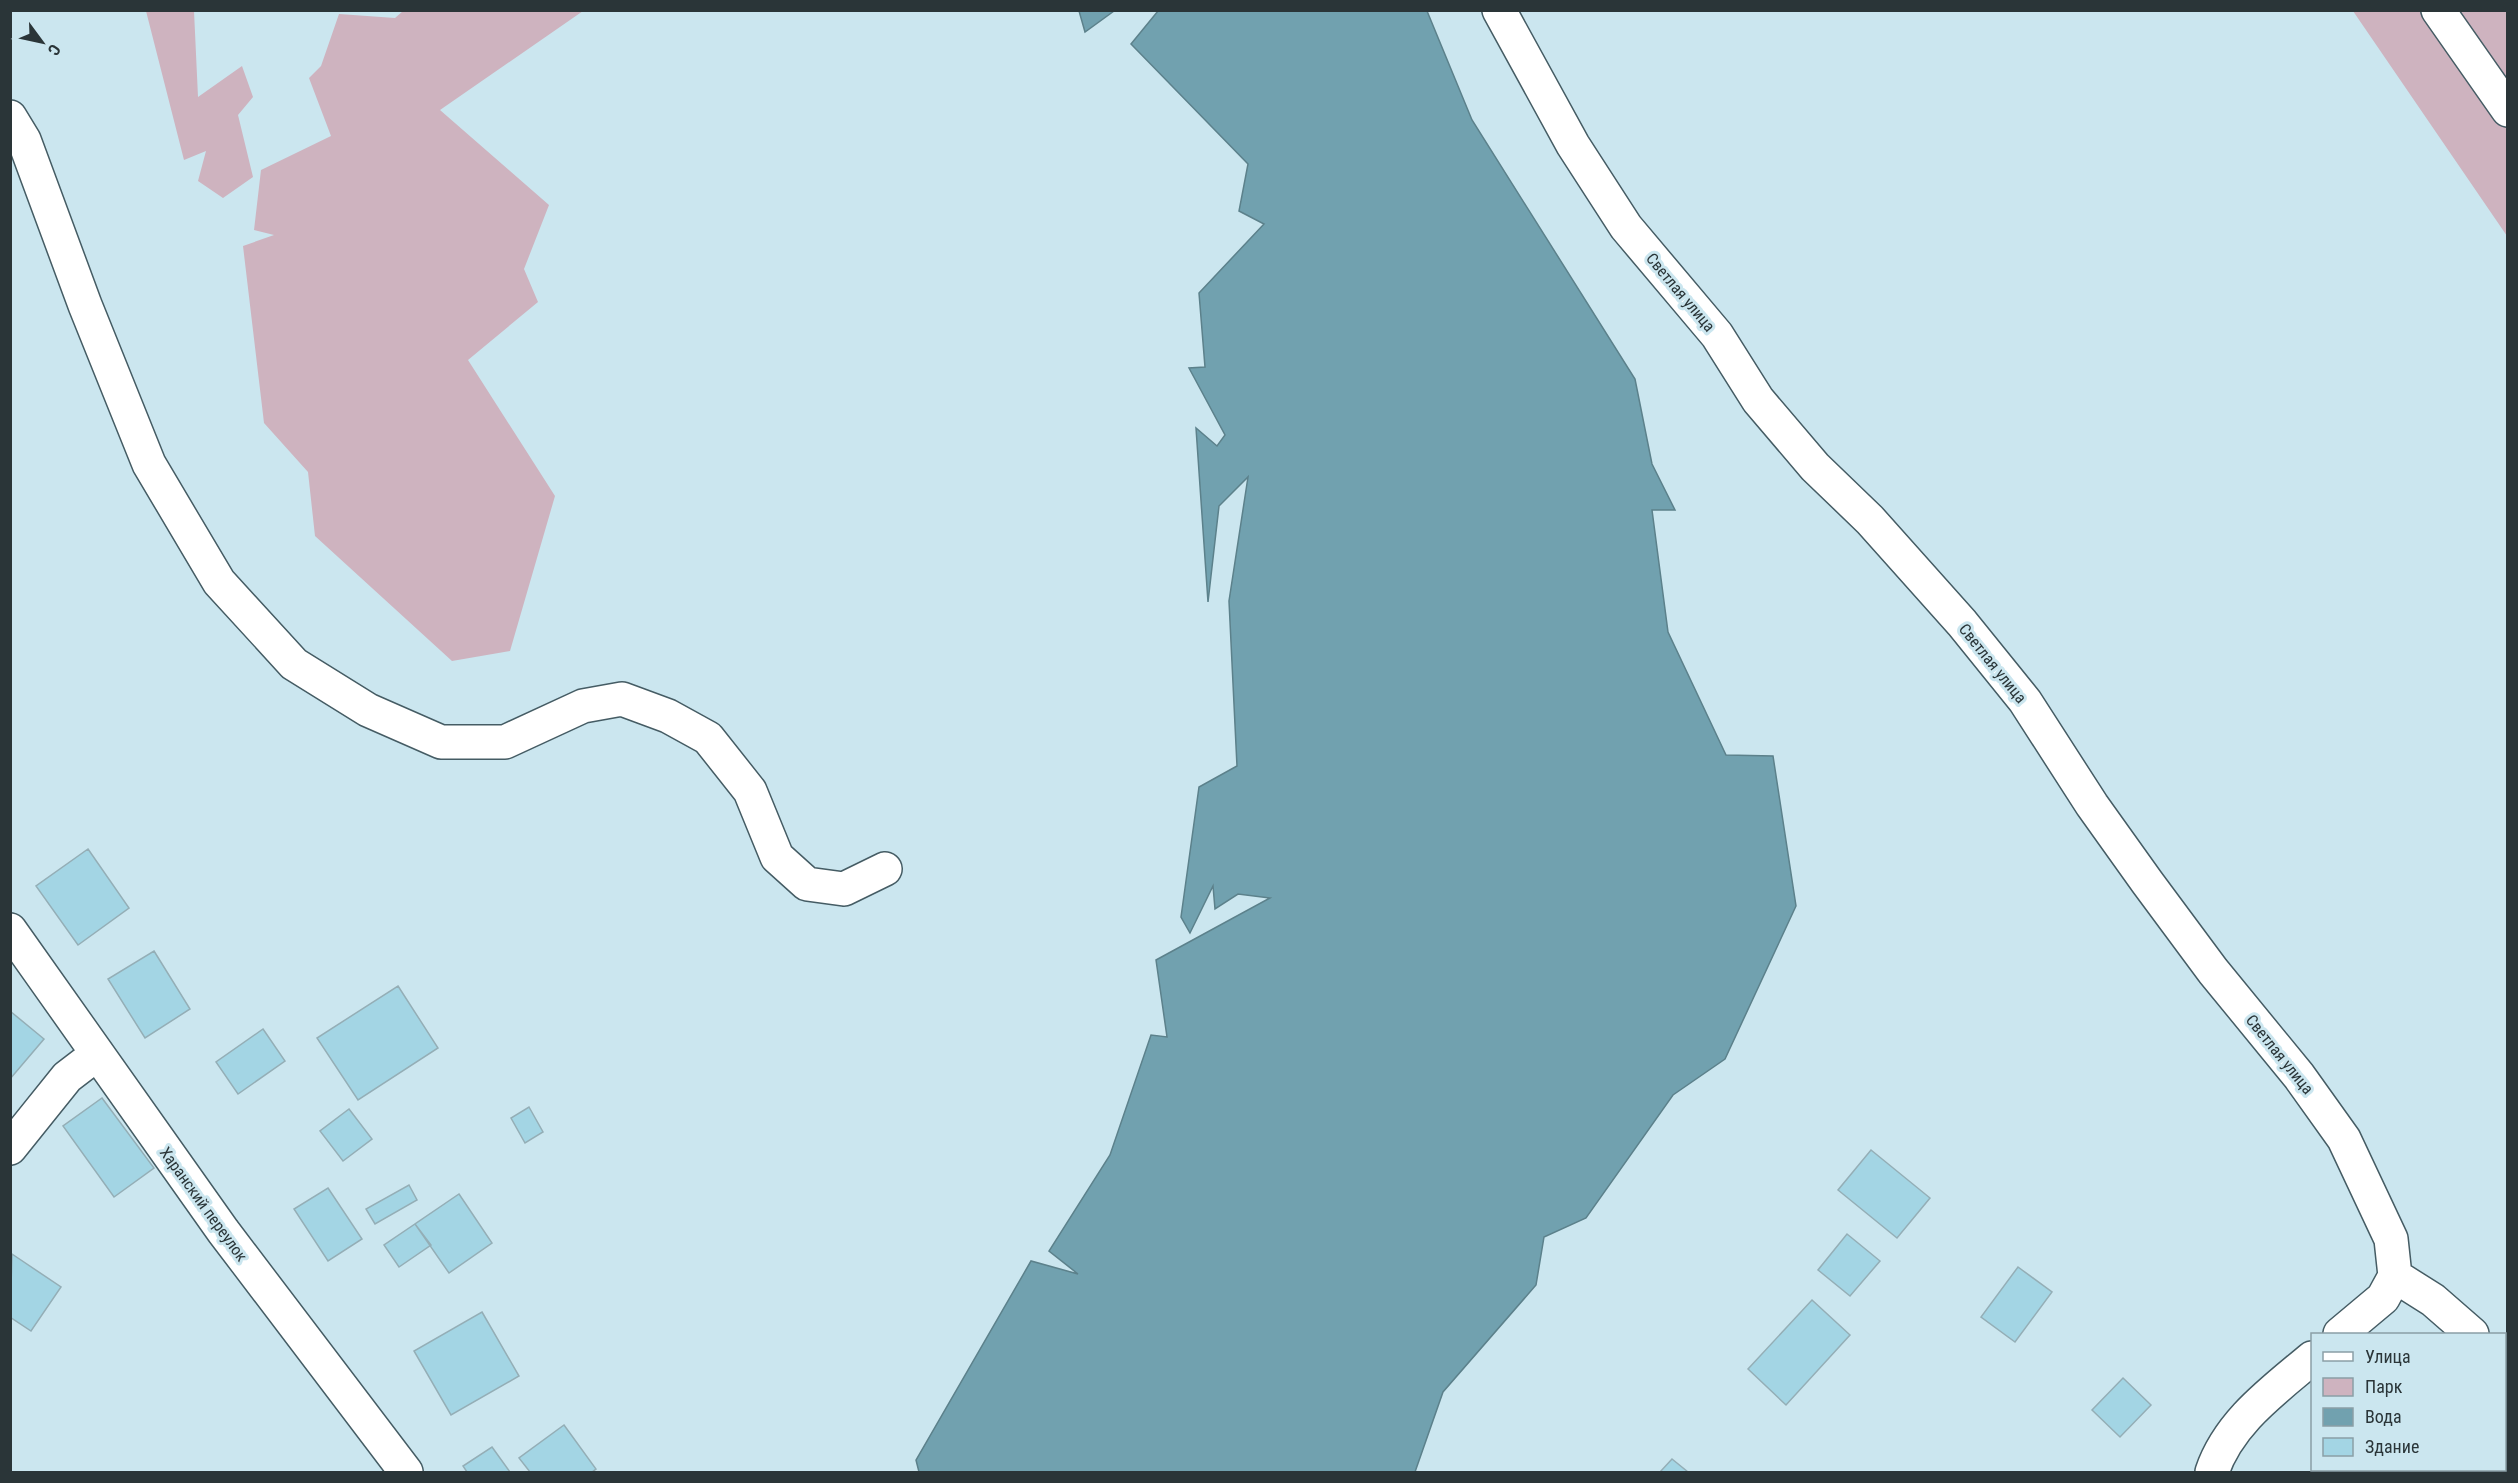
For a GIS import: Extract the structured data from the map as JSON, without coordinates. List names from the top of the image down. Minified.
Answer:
{"streets":{"street":["Светлая улица","Харанский переулок"]},"legend":["Улица","Парк","Вода","Здание"],"north":"bottom right"}
